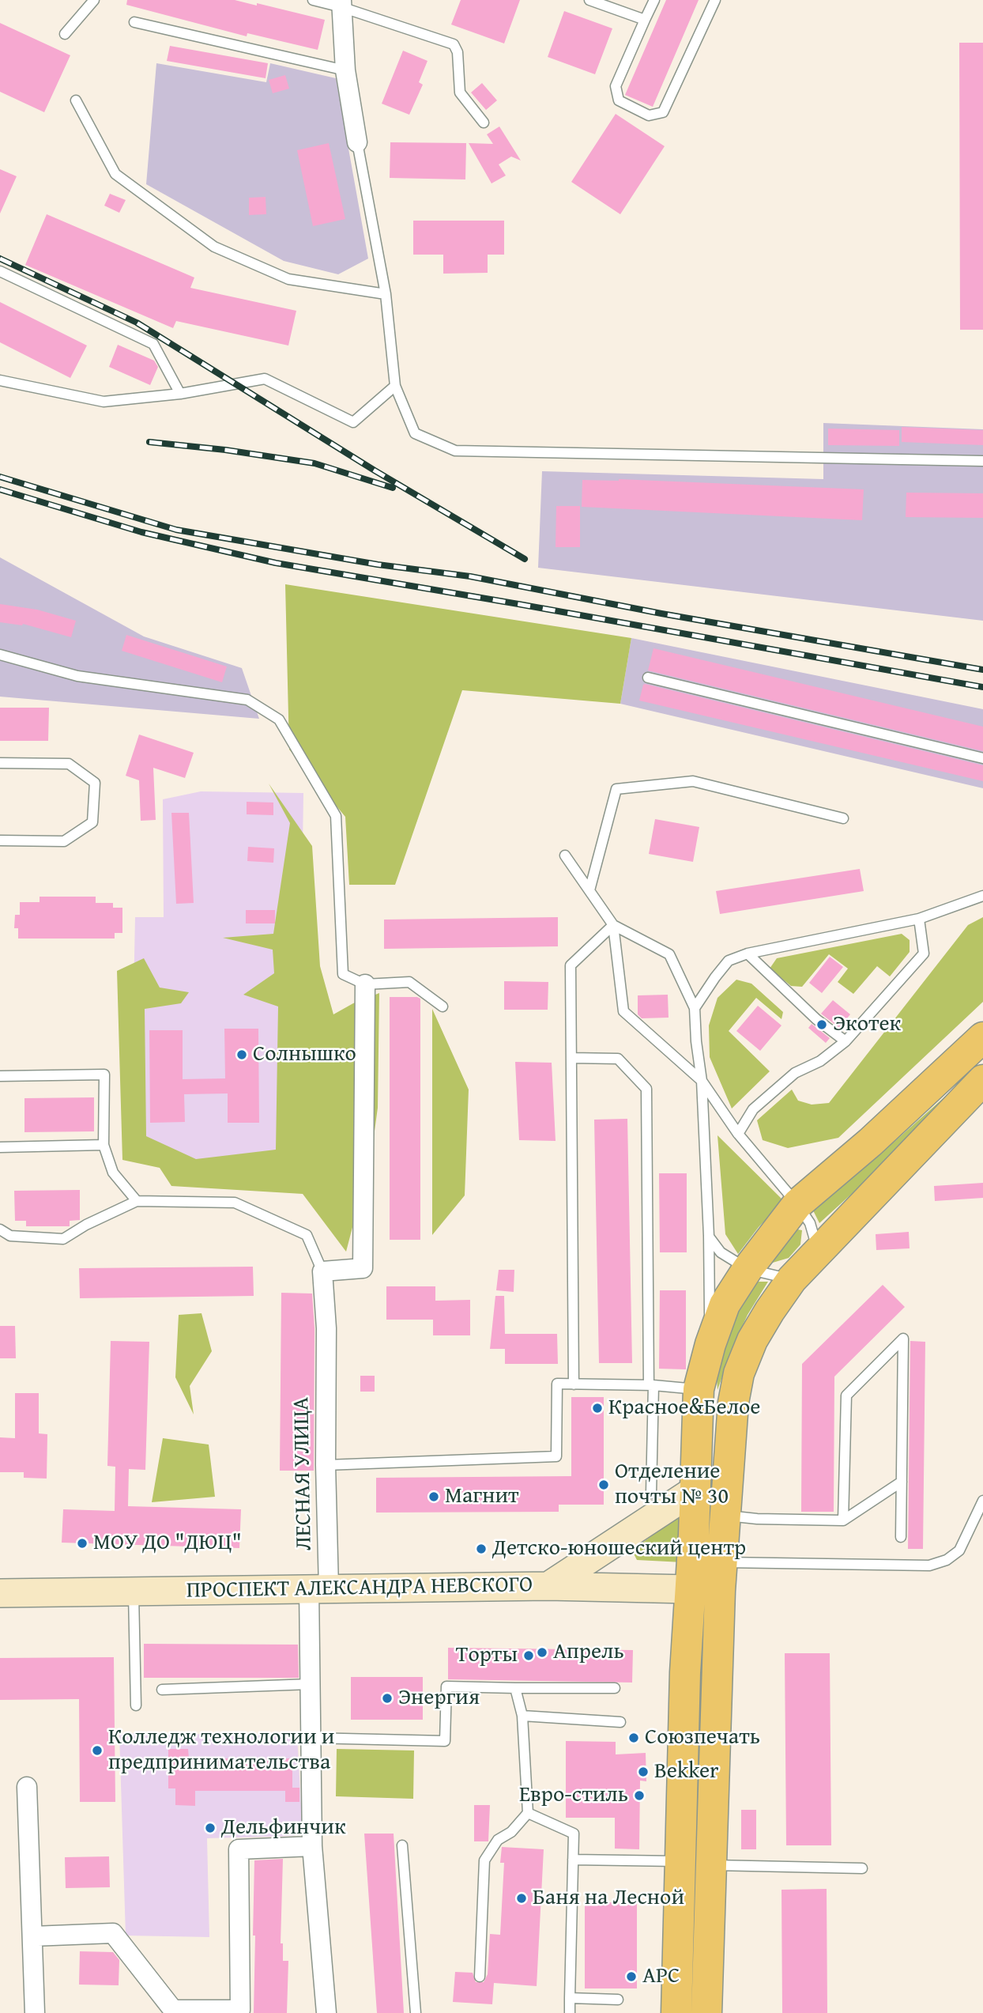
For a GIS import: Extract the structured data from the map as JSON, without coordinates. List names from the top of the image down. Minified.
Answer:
{"streets":{"main road":["ПРОСПЕКТ АЛЕКСАНДРА НЕВСКОГО"],"street":["ЛЕСНАЯ УЛИЦА"]},"crossings":[["ЛЕСНАЯ УЛИЦА","ПРОСПЕКТ АЛЕКСАНДРА НЕВСКОГО"]],"places":["Экотек","Солнышко","Красное&Белое","Отделение почты № 30","Магнит","МОУ ДО \"ДЮЦ\"","Детско-юношеский центр","Апрель","Торты","Энергия","Союзпечать","Колледж технологии и предпринимательства","Bekker","Евро-стиль","Дельфинчик","Баня на Лесной","АРС"]}
